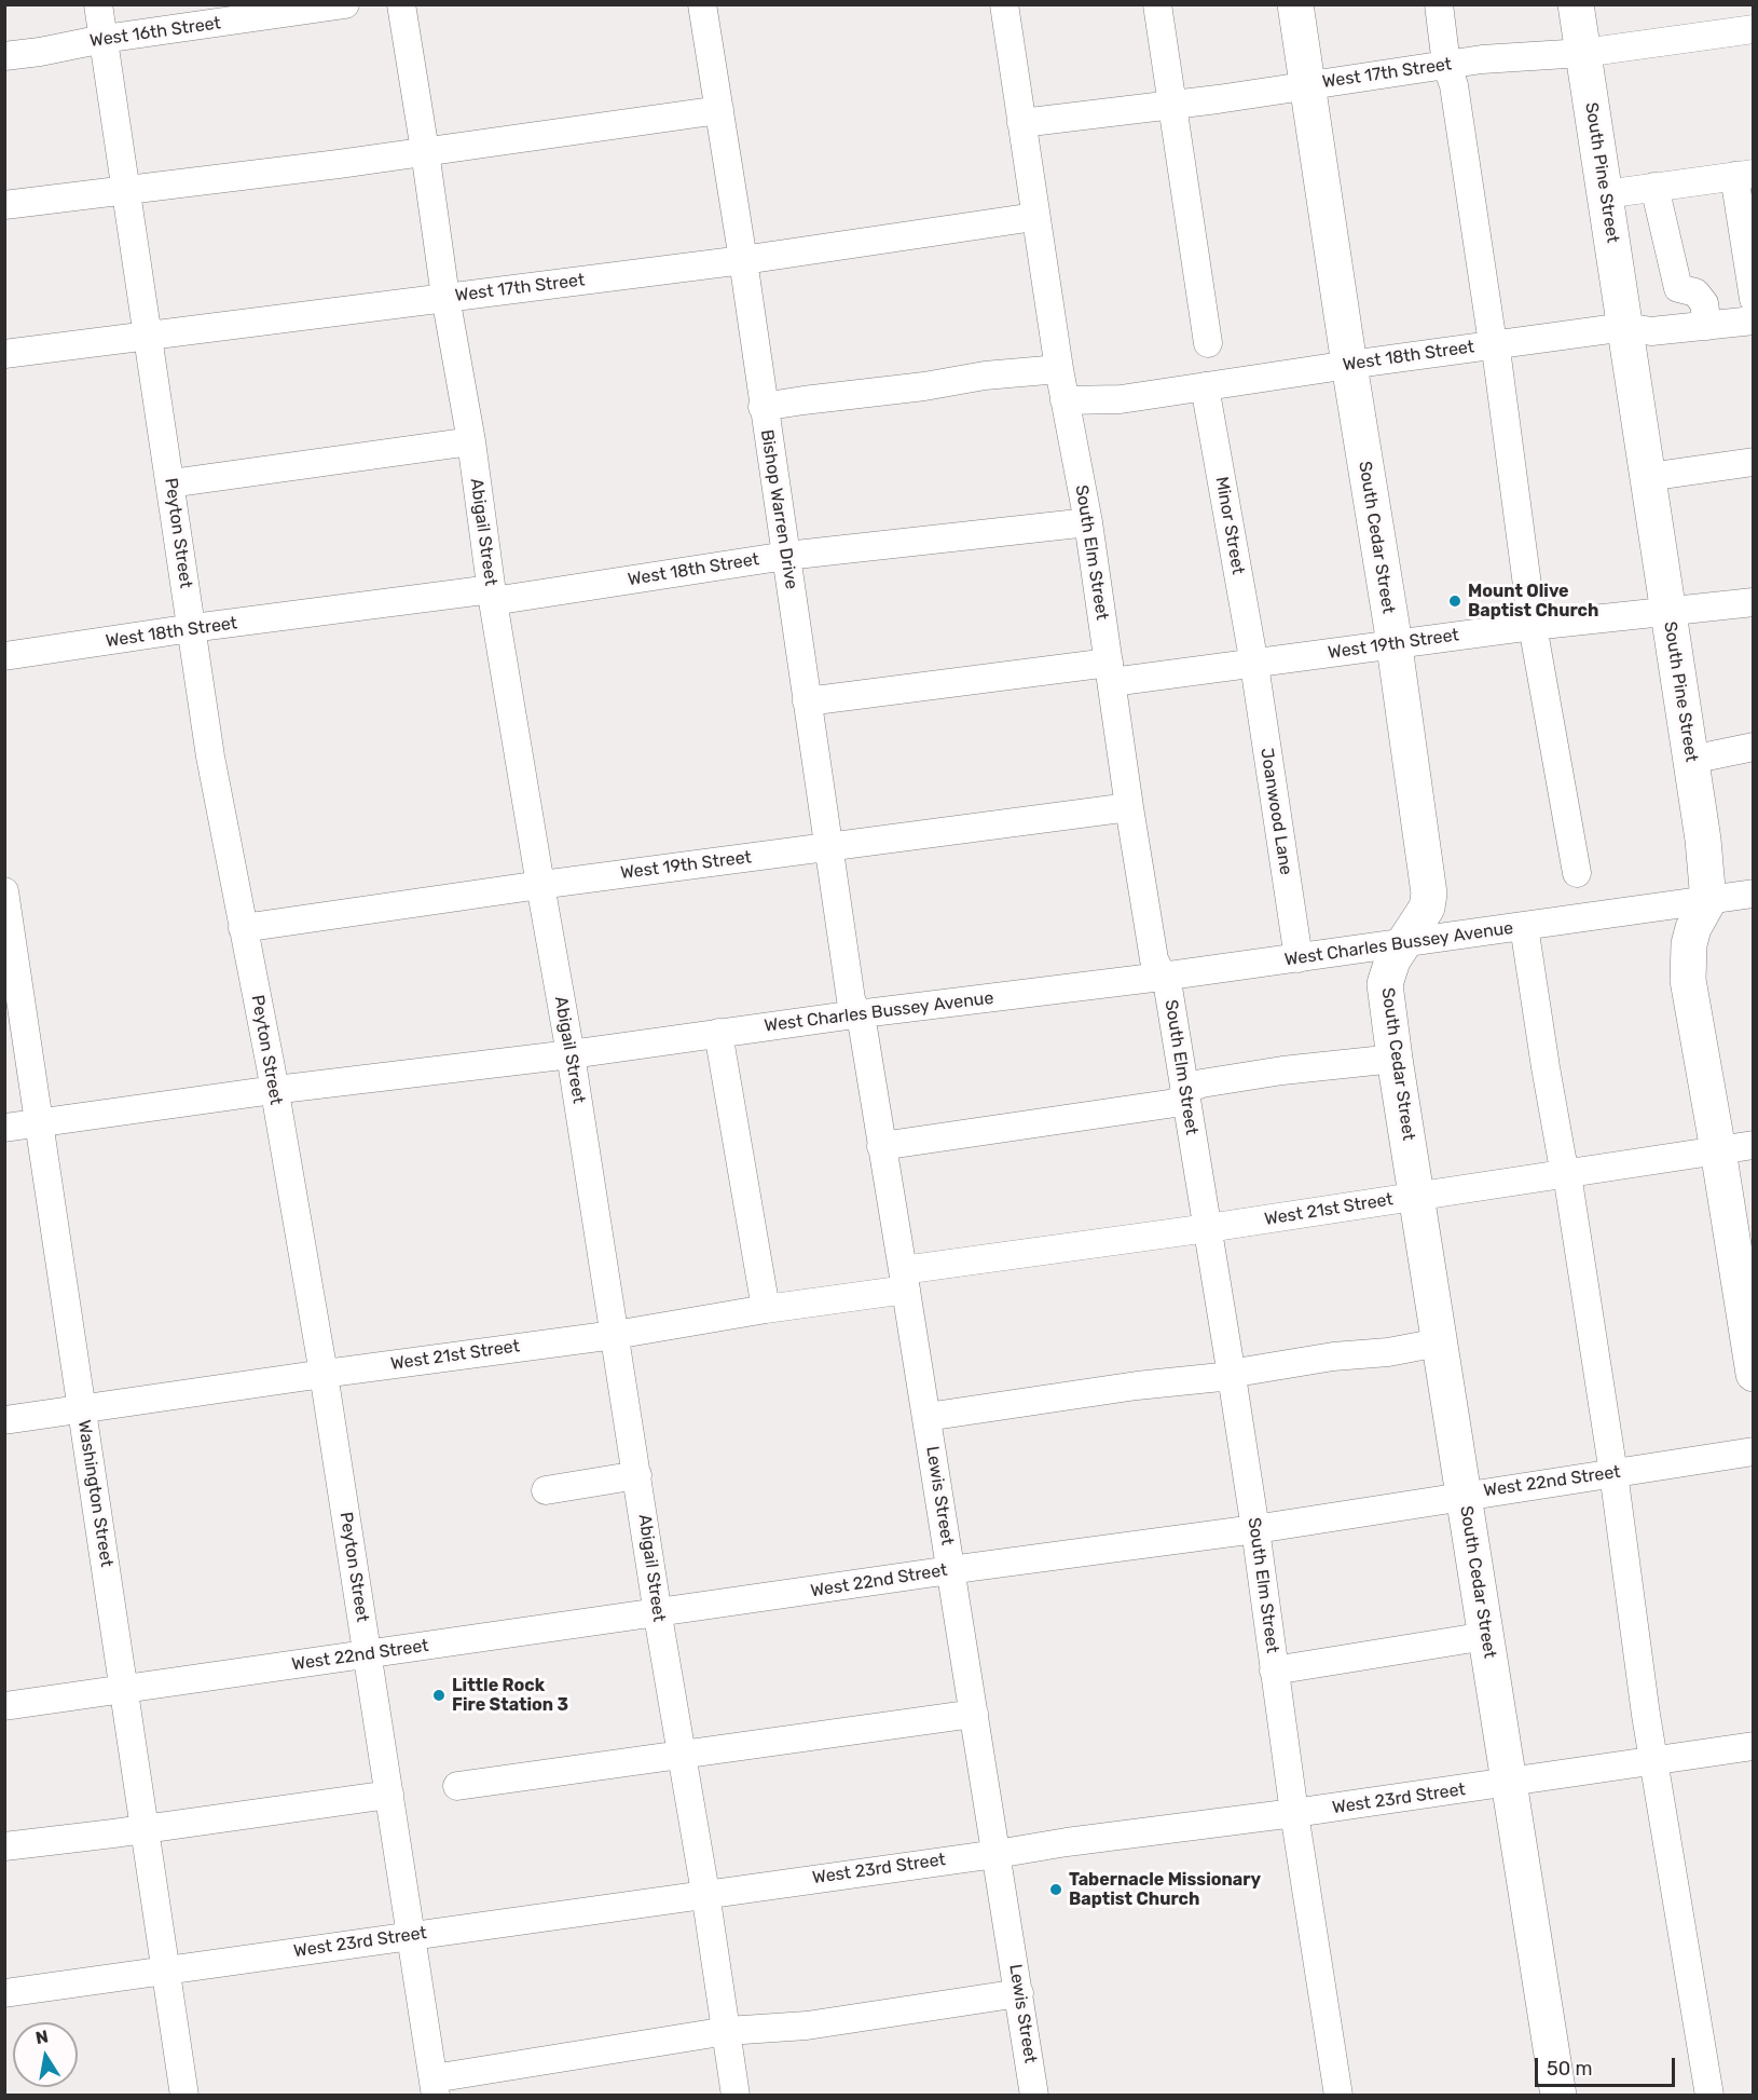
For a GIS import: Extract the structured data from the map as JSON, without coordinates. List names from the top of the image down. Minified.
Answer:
{"streets":{"main road":["South Pine Street","South Cedar Street"],"street":["West 16th Street","West 17th Street","West 18th Street","Bishop Warren Drive","Minor Street","Abigail Street","Peyton Street","South Elm Street","West 19th Street","Joanwood Lane","West Charles Bussey Avenue","West 21st Street","West 22nd Street","Washington Street","Lewis Street","West 23rd Street"]},"crossings":[["West 16th Street","Peyton Street"],["West 17th Street","South Pine Street"],["West 17th Street","Bishop Warren Drive"],["West 17th Street","Abigail Street"],["West 17th Street","Peyton Street"],["West 17th Street","South Cedar Street"],["West 17th Street","South Elm Street"],["South Pine Street","West 18th Street"],["South Pine Street","West 19th Street"],["South Pine Street","West Charles Bussey Avenue"],["West 18th Street","Bishop Warren Drive"],["West 18th Street","Minor Street"],["West 18th Street","Abigail Street"],["West 18th Street","Peyton Street"],["West 18th Street","South Cedar Street"],["West 18th Street","South Elm Street"],["Bishop Warren Drive","West 19th Street"],["Bishop Warren Drive","West Charles Bussey Avenue"],["Bishop Warren Drive","Lewis Street"],["Minor Street","West 19th Street"],["Minor Street","Joanwood Lane"],["Abigail Street","West 19th Street"],["Abigail Street","West Charles Bussey Avenue"],["Abigail Street","West 21st Street"],["Abigail Street","West 22nd Street"],["Abigail Street","West 23rd Street"],["Peyton Street","West 19th Street"],["Peyton Street","West Charles Bussey Avenue"],["Peyton Street","West 21st Street"],["Peyton Street","West 22nd Street"],["Peyton Street","West 23rd Street"],["South Cedar Street","West 19th Street"],["South Cedar Street","West Charles Bussey Avenue"],["South Cedar Street","West 21st Street"],["South Cedar Street","West 22nd Street"],["South Cedar Street","West 23rd Street"],["South Elm Street","West 19th Street"],["South Elm Street","West Charles Bussey Avenue"],["South Elm Street","West 21st Street"],["South Elm Street","West 22nd Street"],["South Elm Street","West 23rd Street"],["West 19th Street","Joanwood Lane"],["Joanwood Lane","West Charles Bussey Avenue"],["West Charles Bussey Avenue","Washington Street"],["West Charles Bussey Avenue","Lewis Street"],["West 21st Street","Washington Street"],["West 21st Street","Lewis Street"],["West 22nd Street","Washington Street"],["West 22nd Street","Lewis Street"],["Washington Street","West 23rd Street"],["Lewis Street","West 23rd Street"]],"places":["Mount Olive Baptist Church","Little Rock Fire Station 3","Tabernacle Missionary Baptist Church"],"scale_bar":"50 m","north":"top"}
